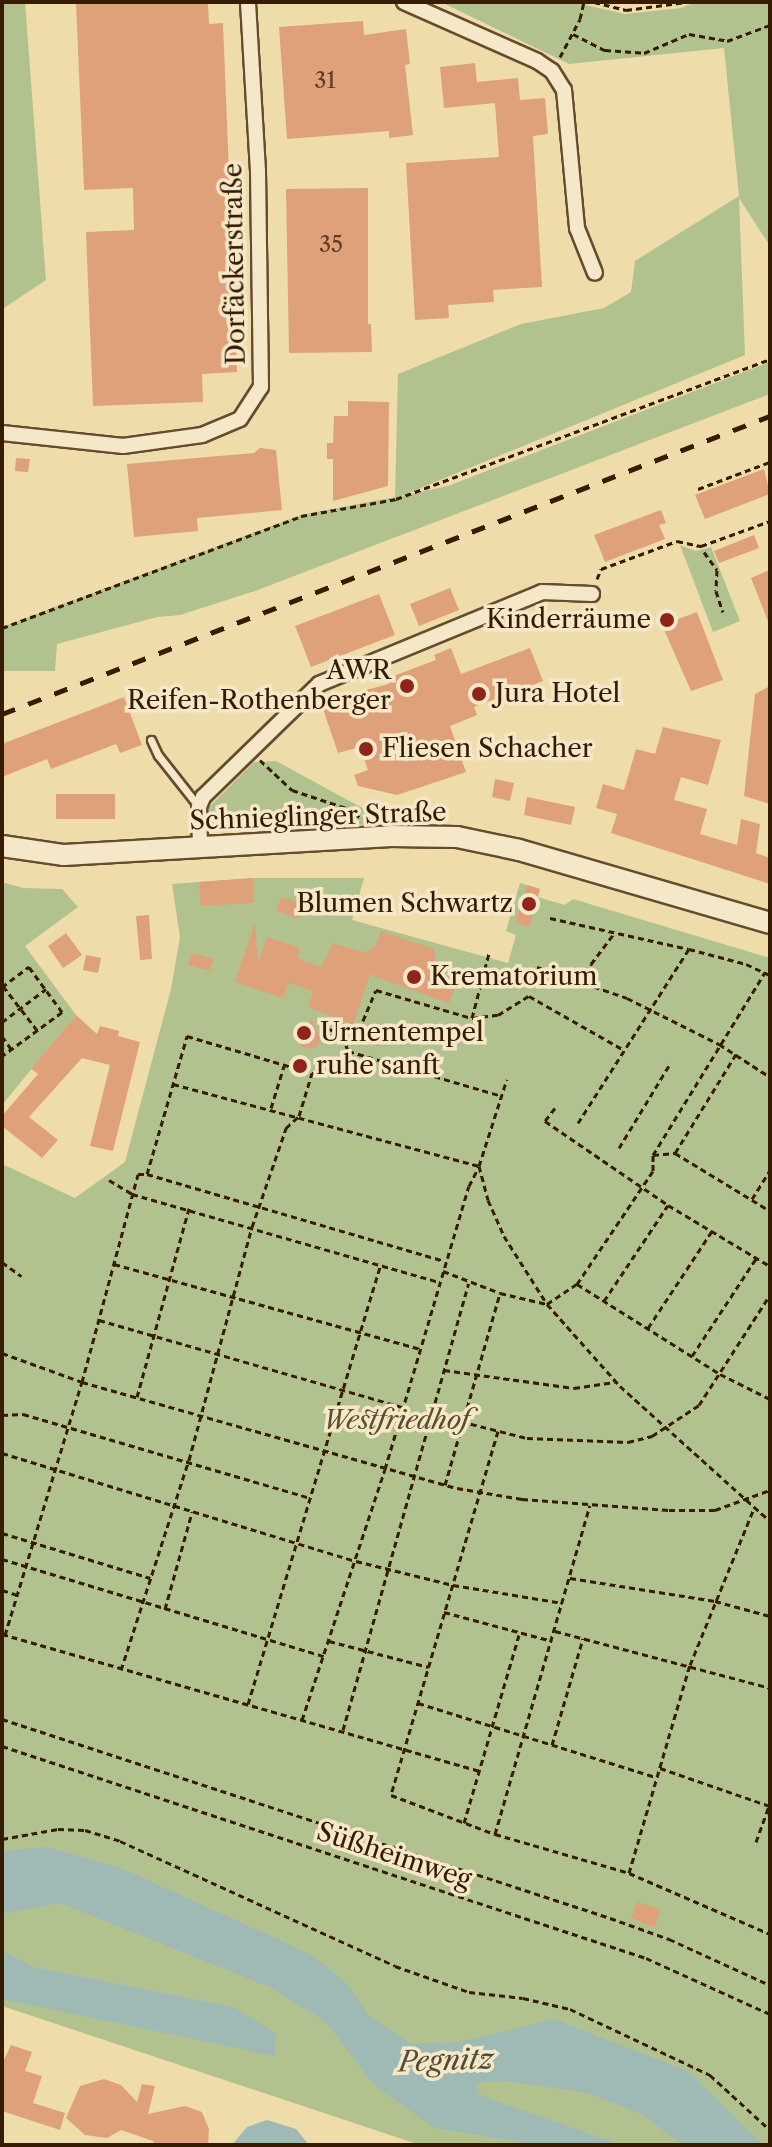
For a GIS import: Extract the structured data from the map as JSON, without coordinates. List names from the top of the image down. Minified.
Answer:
{"streets":{"main road":["Schnieglinger Straße"],"street":["Dorfäckerstraße"],"path":["Süßheimweg"]},"water":["Pegnitz"],"parks":["Westfriedhof"],"places":["Kinderräume","AWR Reifen-Rothenberger","Jura Hotel","Fliesen Schacher","Blumen Schwartz","Krematorium","Urnentempel","ruhe sanft"],"house_numbers":["31","35"]}
